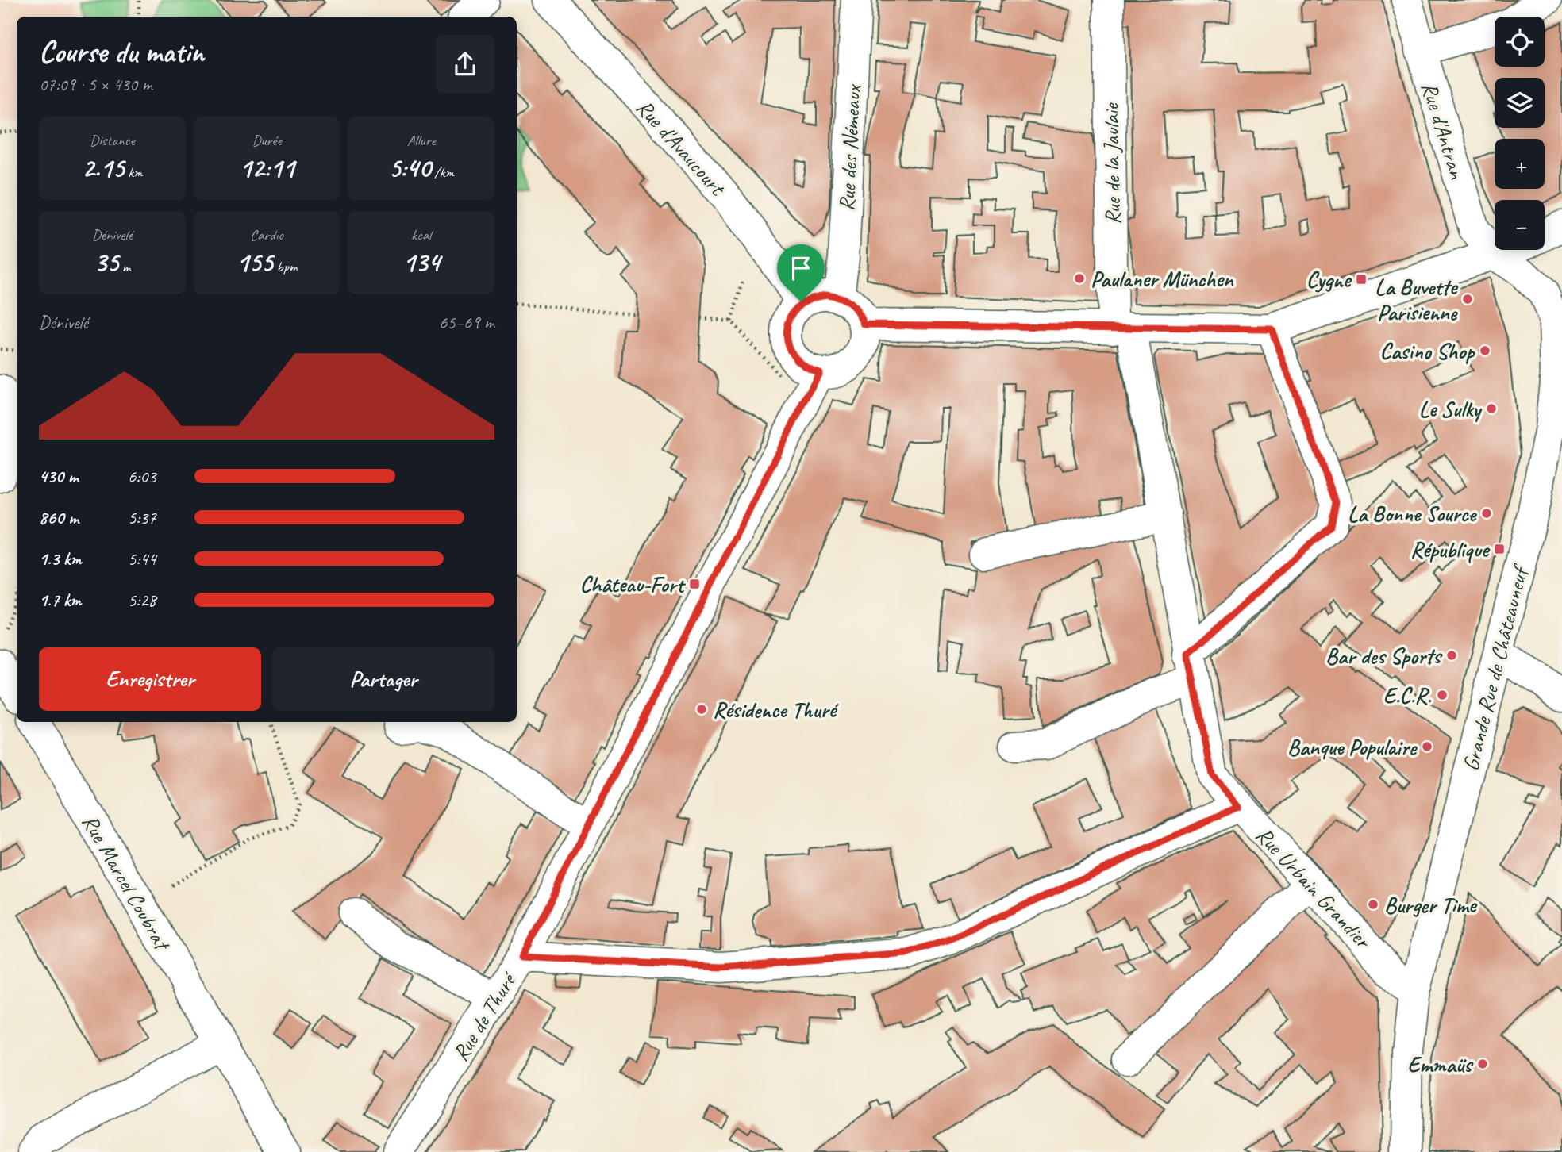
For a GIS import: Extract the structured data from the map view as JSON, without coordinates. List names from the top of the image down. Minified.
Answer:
{"streets":{"street":["Rue d'Antran","Rue d'Avaucourt","Rue des Némeaux","Rue de la Jaulaie","Grande Rue de Châteauneuf","Rue Marcel Coubrat","Rue Urbain Grandier","Rue de Thuré"]},"crossings":[["Rue d'Antran","Grande Rue de Châteauneuf"],["Rue d'Avaucourt","Rue des Némeaux"],["Rue d'Avaucourt","Rue de Thuré"],["Rue des Némeaux","Rue de Thuré"],["Rue de la Jaulaie","Rue Urbain Grandier"],["Grande Rue de Châteauneuf","Rue Urbain Grandier"]],"places":{"other":["Paulaner München","La Buvette Parisienne","Casino Shop","Le Sulky","La Bonne Source","Bar des Sports","E.C.R.","Résidence Thuré","Banque Populaire","Burger Time","Emmaüs"],"transit":["Cygne","République","Château-Fort"]},"page":{"map_buttons":["+","−"],"heading":["Course du matin","07:09 · 5 × 430 m"],"stats":[["Distance","2.15 km"],["Durée","12:11"],["Allure","5:40 /km"],["Dénivelé","35 m"],["Cardio","155 bpm"],["kcal","134"]],"chart":["Dénivelé","65–69 m"],"list":[{"name":"430 m","note":"6:03"},{"name":"860 m","note":"5:37"},{"name":"1.3 km","note":"5:44"},{"name":"1.7 km","note":"5:28"}],"buttons":["Enregistrer","Partager"]}}
